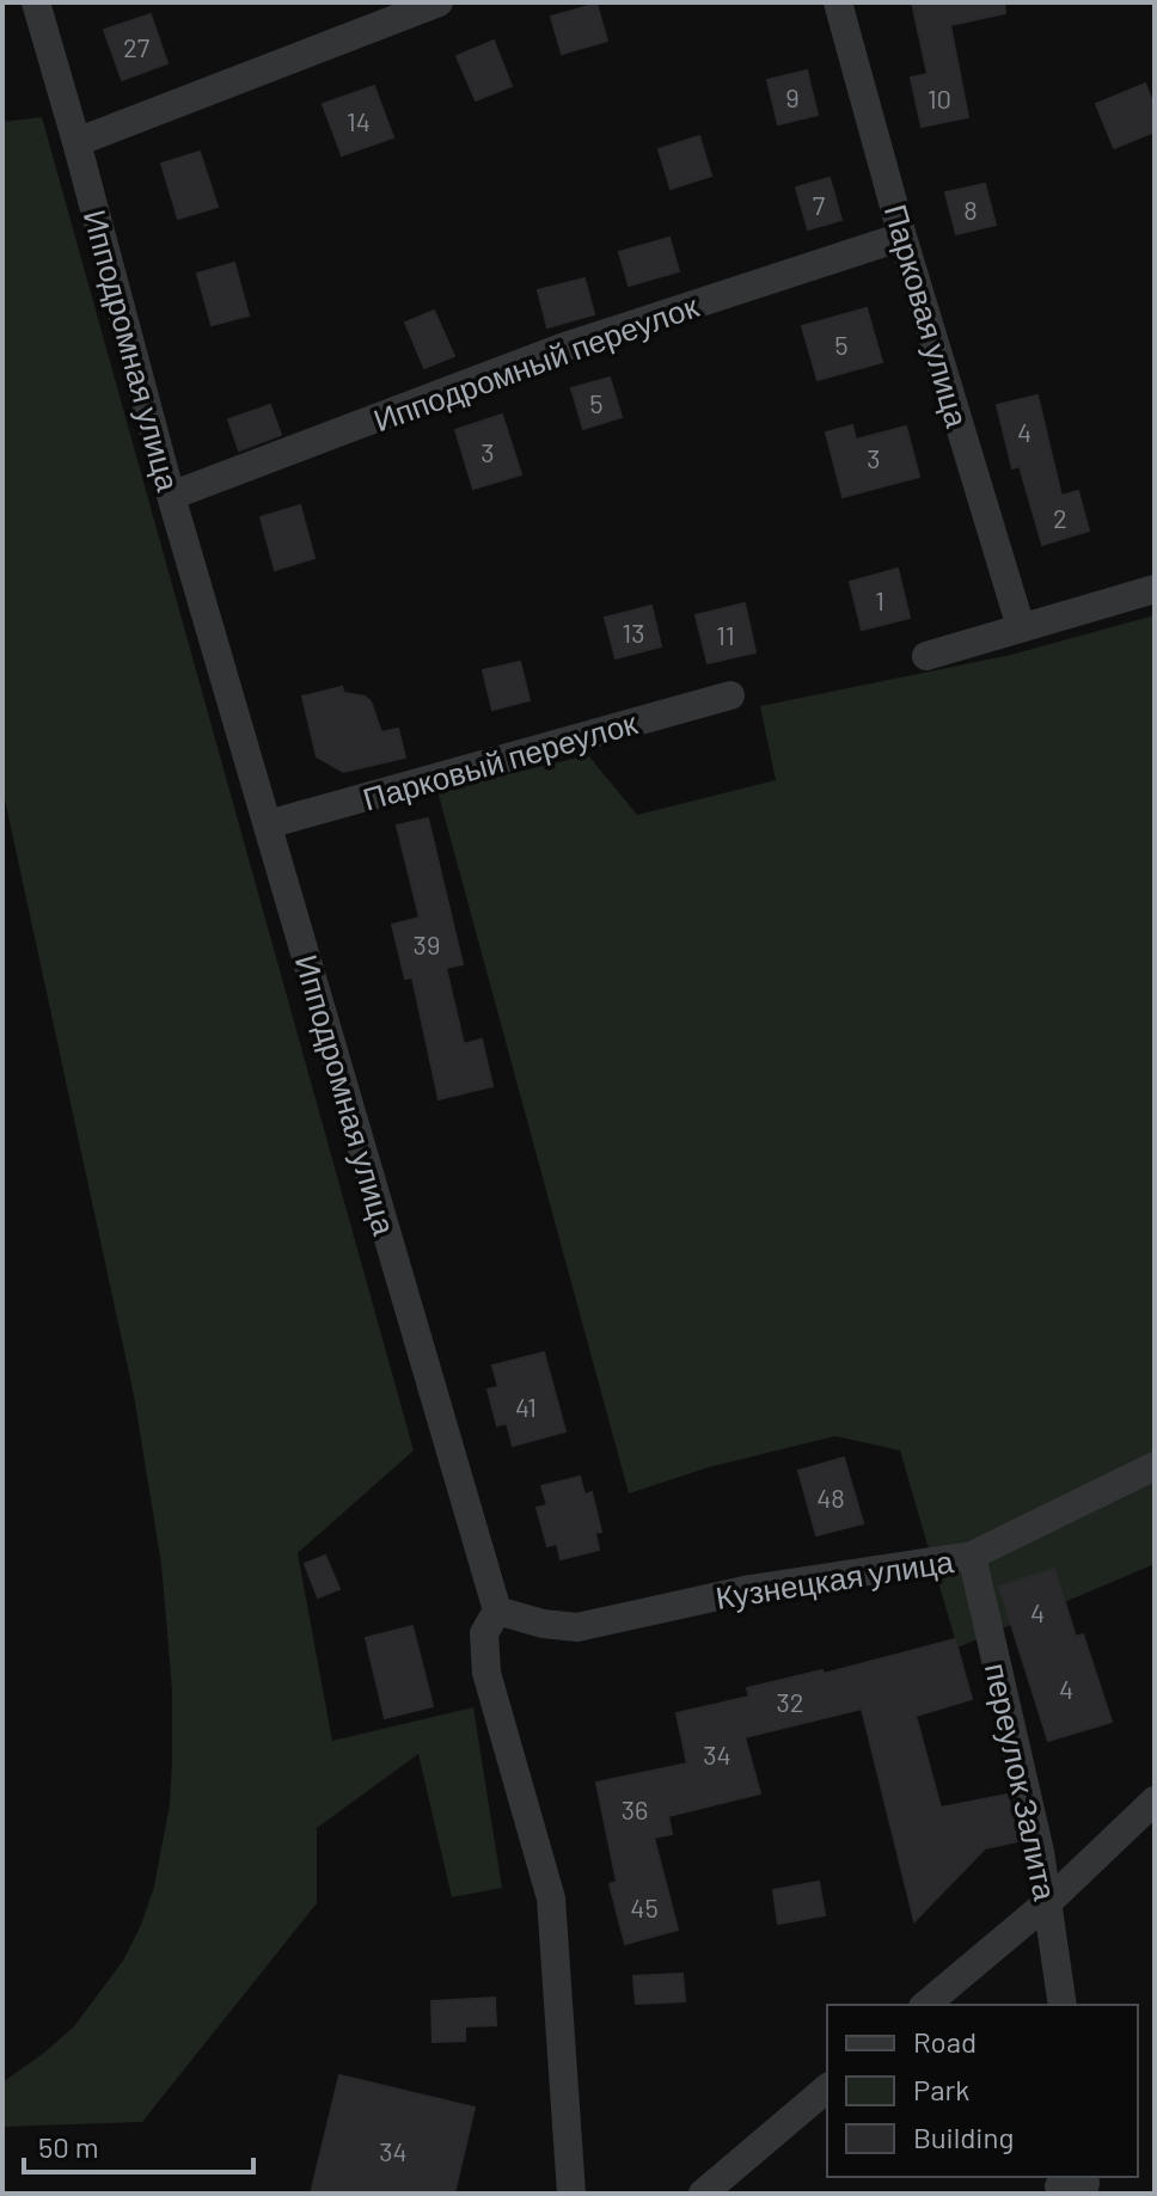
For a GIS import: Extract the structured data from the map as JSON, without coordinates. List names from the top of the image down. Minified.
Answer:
{"streets":{"street":["Парковая улица","Ипподромная улица","Ипподромный переулок","Парковый переулок","Кузнецкая улица","переулок Залита"]},"crossings":[["Парковая улица","Ипподромный переулок"],["Ипподромная улица","Ипподромный переулок"],["Ипподромная улица","Парковый переулок"],["Ипподромная улица","Кузнецкая улица"],["Кузнецкая улица","переулок Залита"]],"house_numbers":["27","9","10","14","7","8","5","5","4","3","3","2","1","13","11","39","41","48","4","4","32","34","36","45","34"],"legend":["Road","Park","Building"],"scale_bar":"50 m"}
